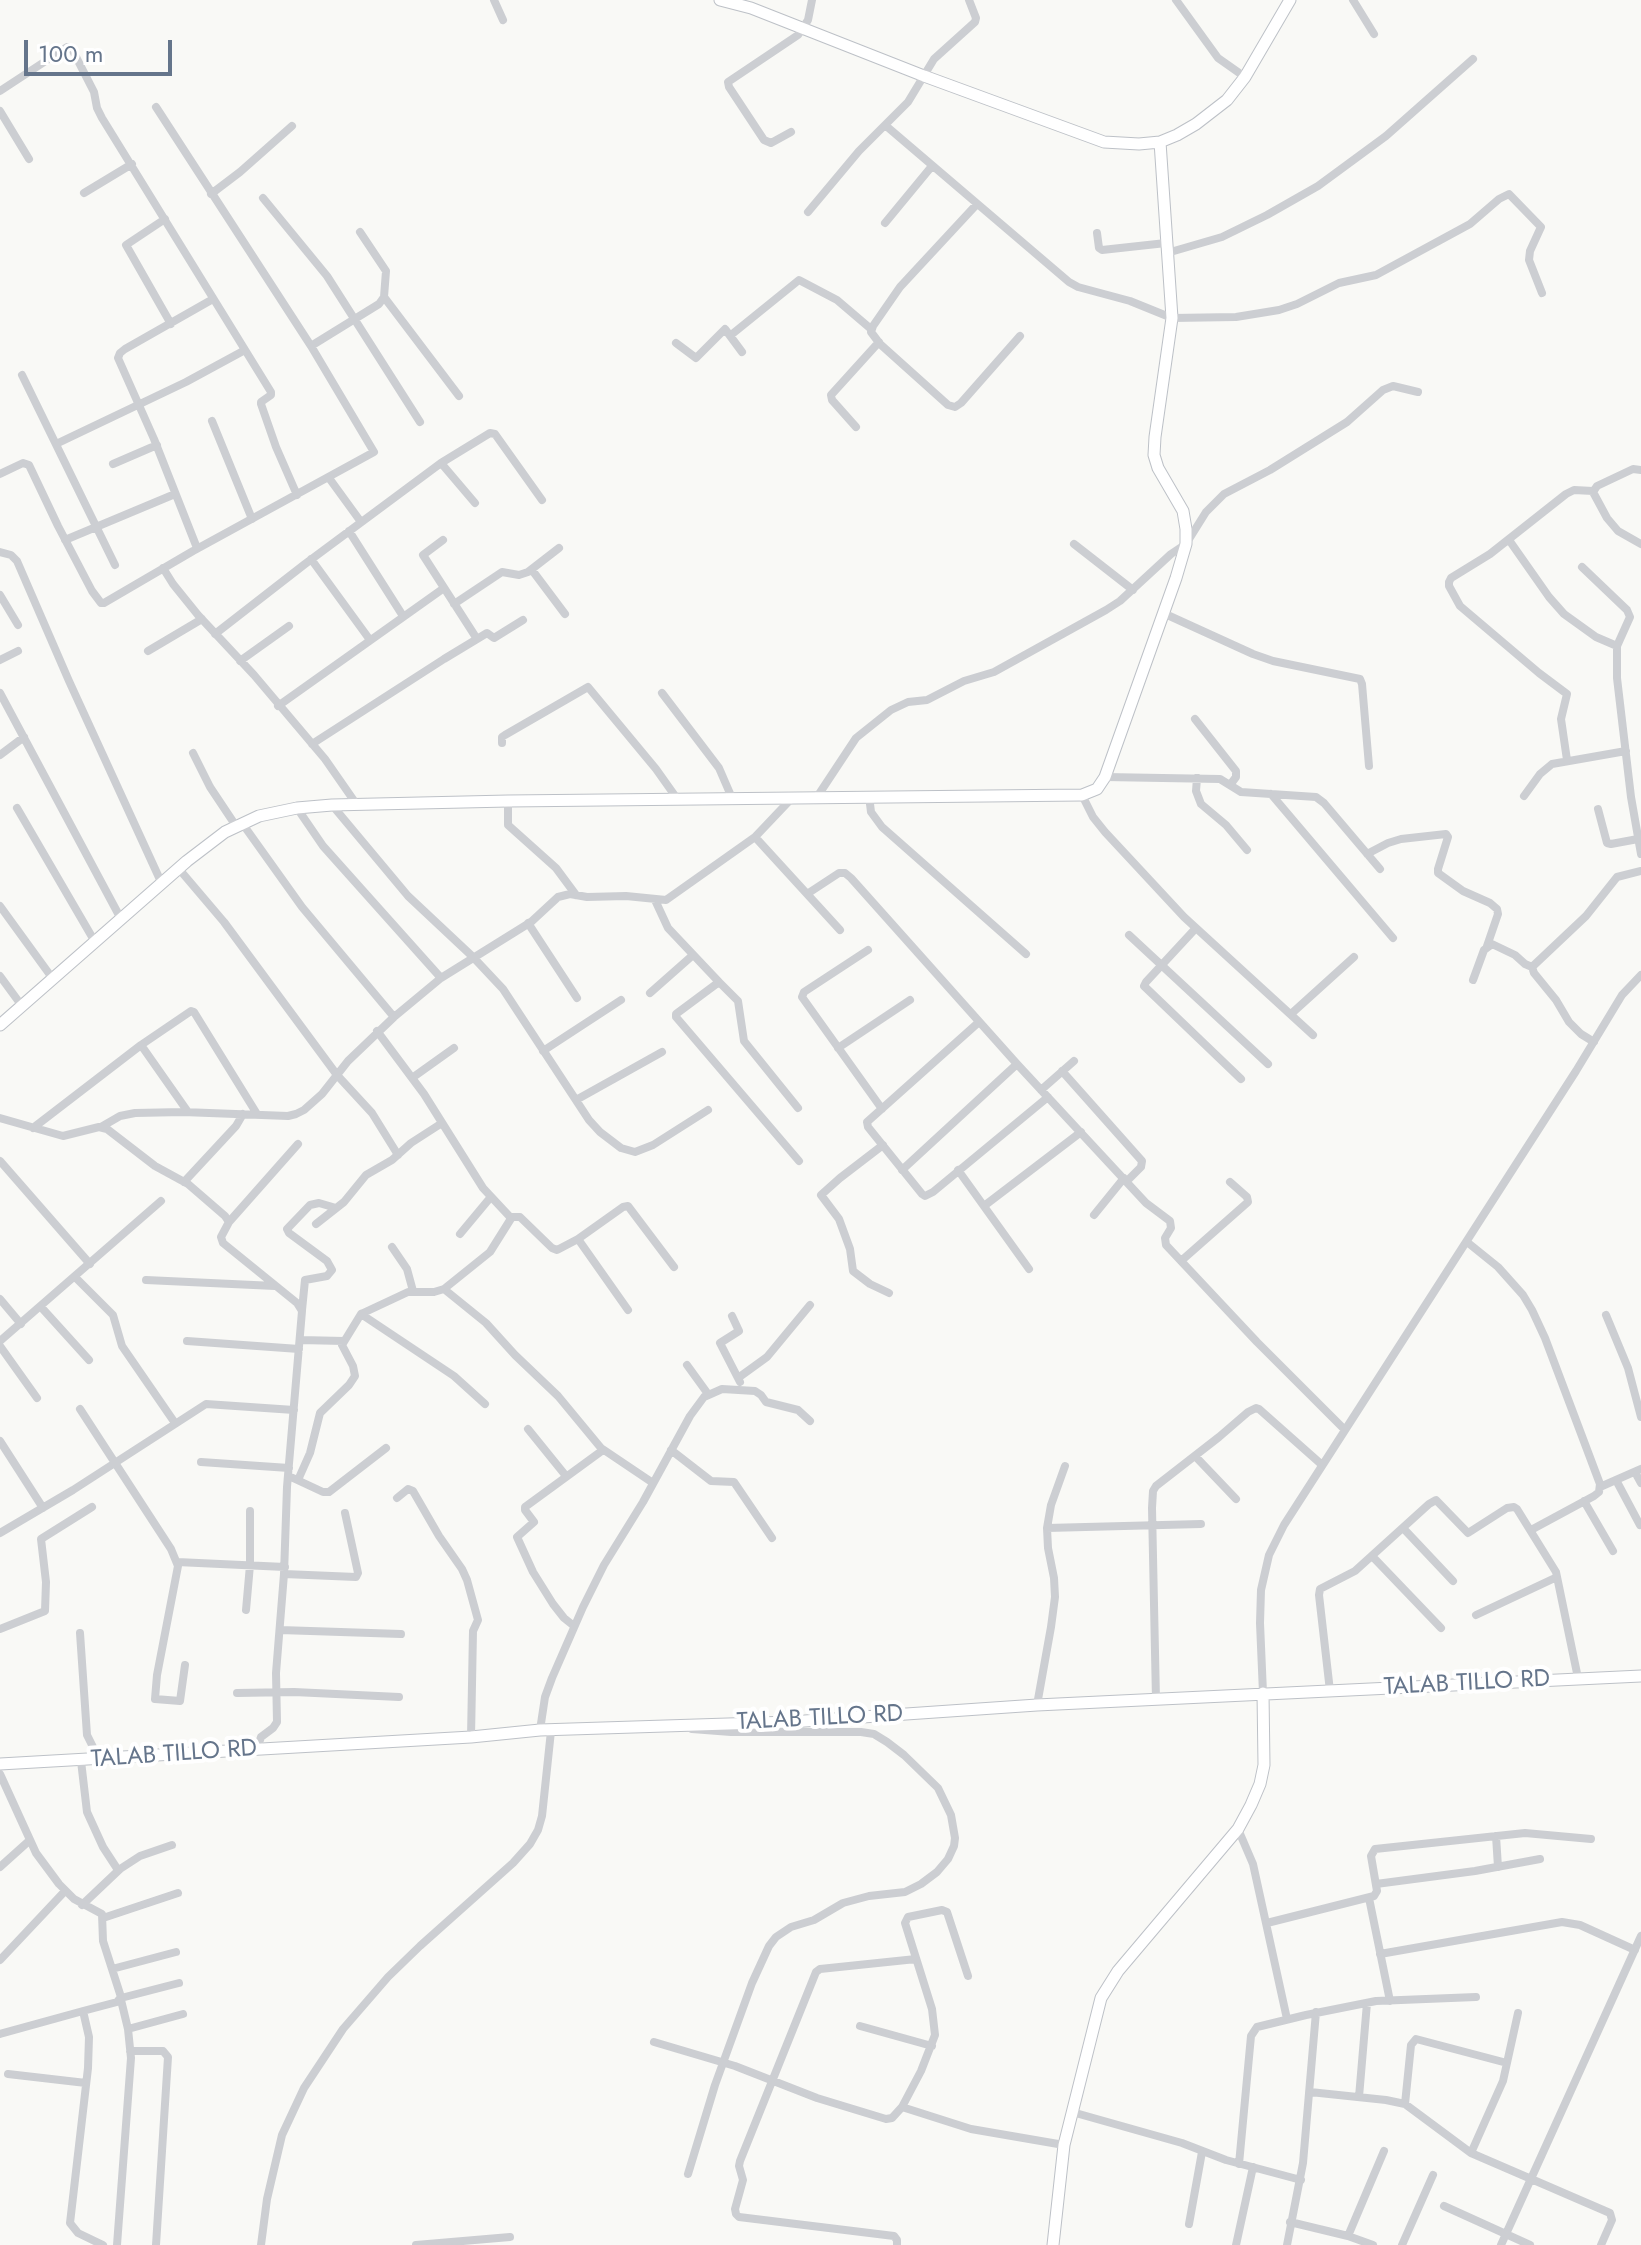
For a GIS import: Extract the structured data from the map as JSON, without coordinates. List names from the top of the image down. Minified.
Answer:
{"streets":{"street":["TALAB TILLO RD"]},"scale_bar":"100 m"}
